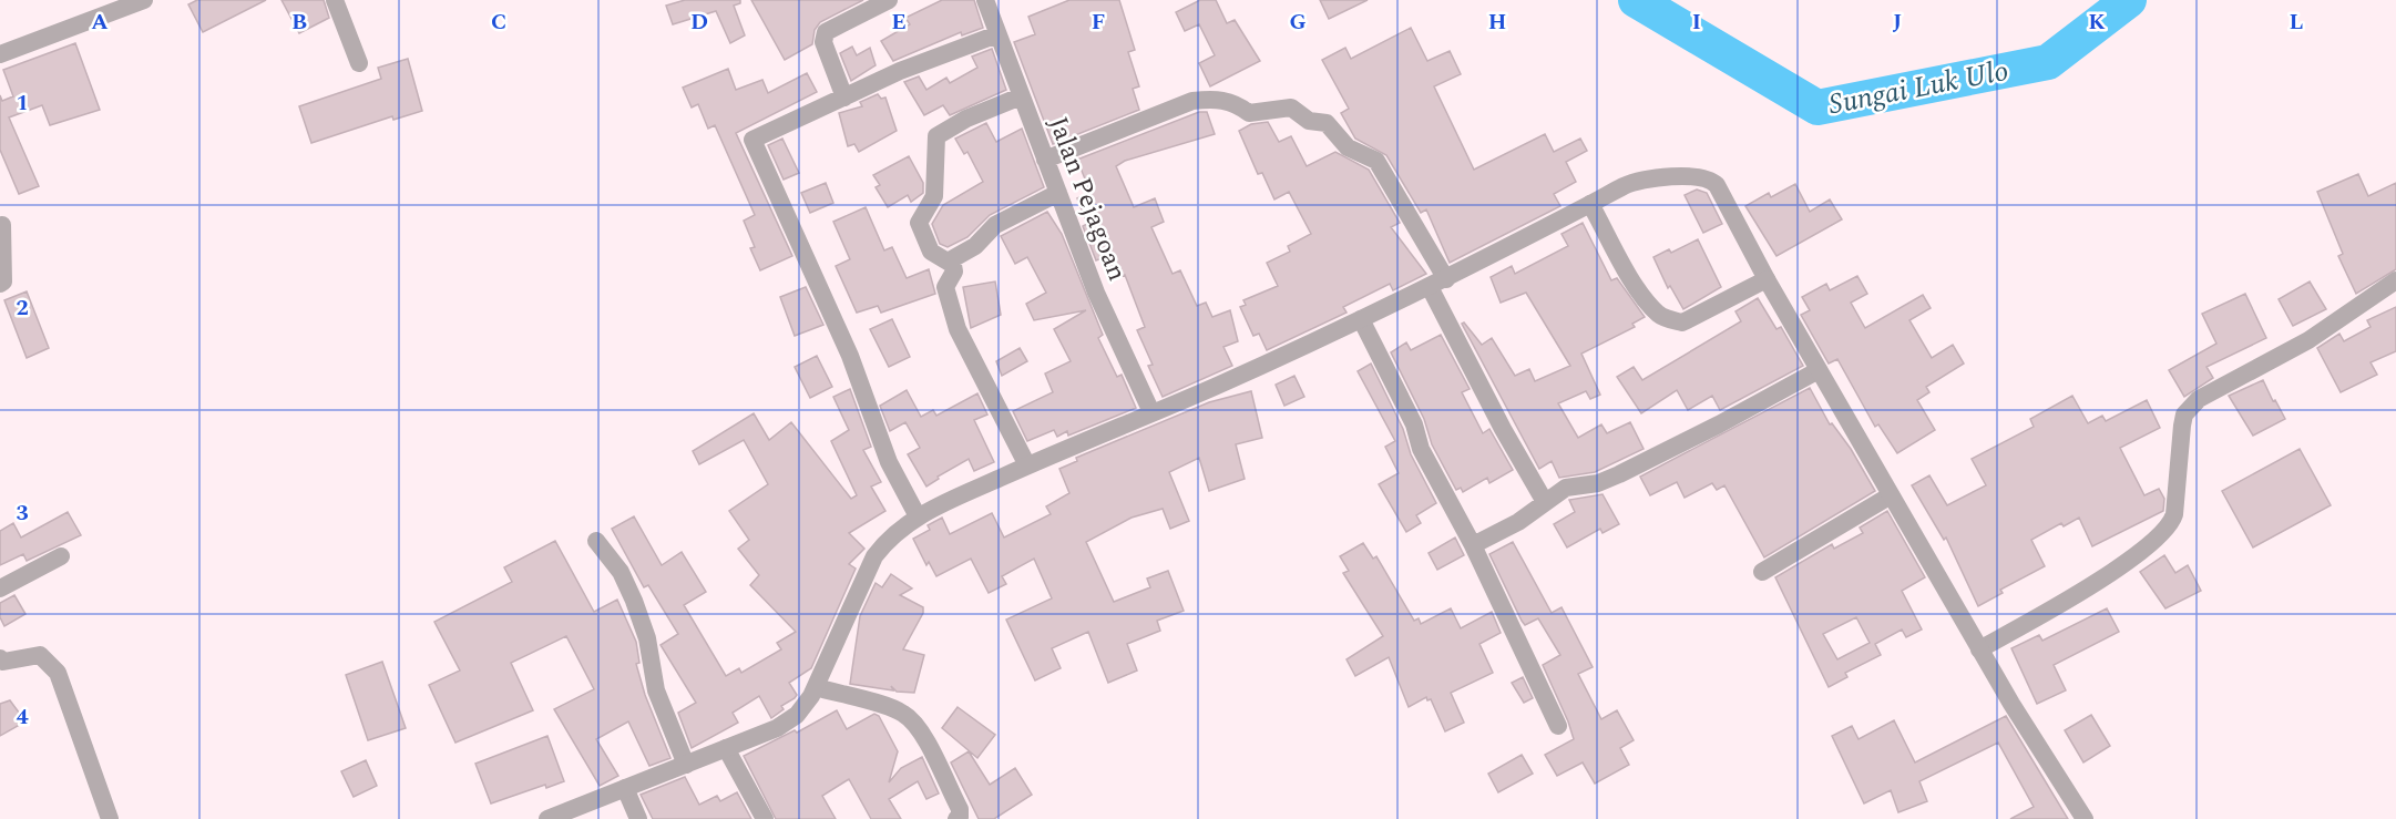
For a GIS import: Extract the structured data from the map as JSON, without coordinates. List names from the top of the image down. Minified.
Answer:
{"streets":{"street":["Jalan Pejagoan"]},"water":["Sungai Luk Ulo"],"grid":{"columns":["A","B","C","D","E","F","G","H","I","J","K","L"],"rows":["1","2","3","4"]}}
